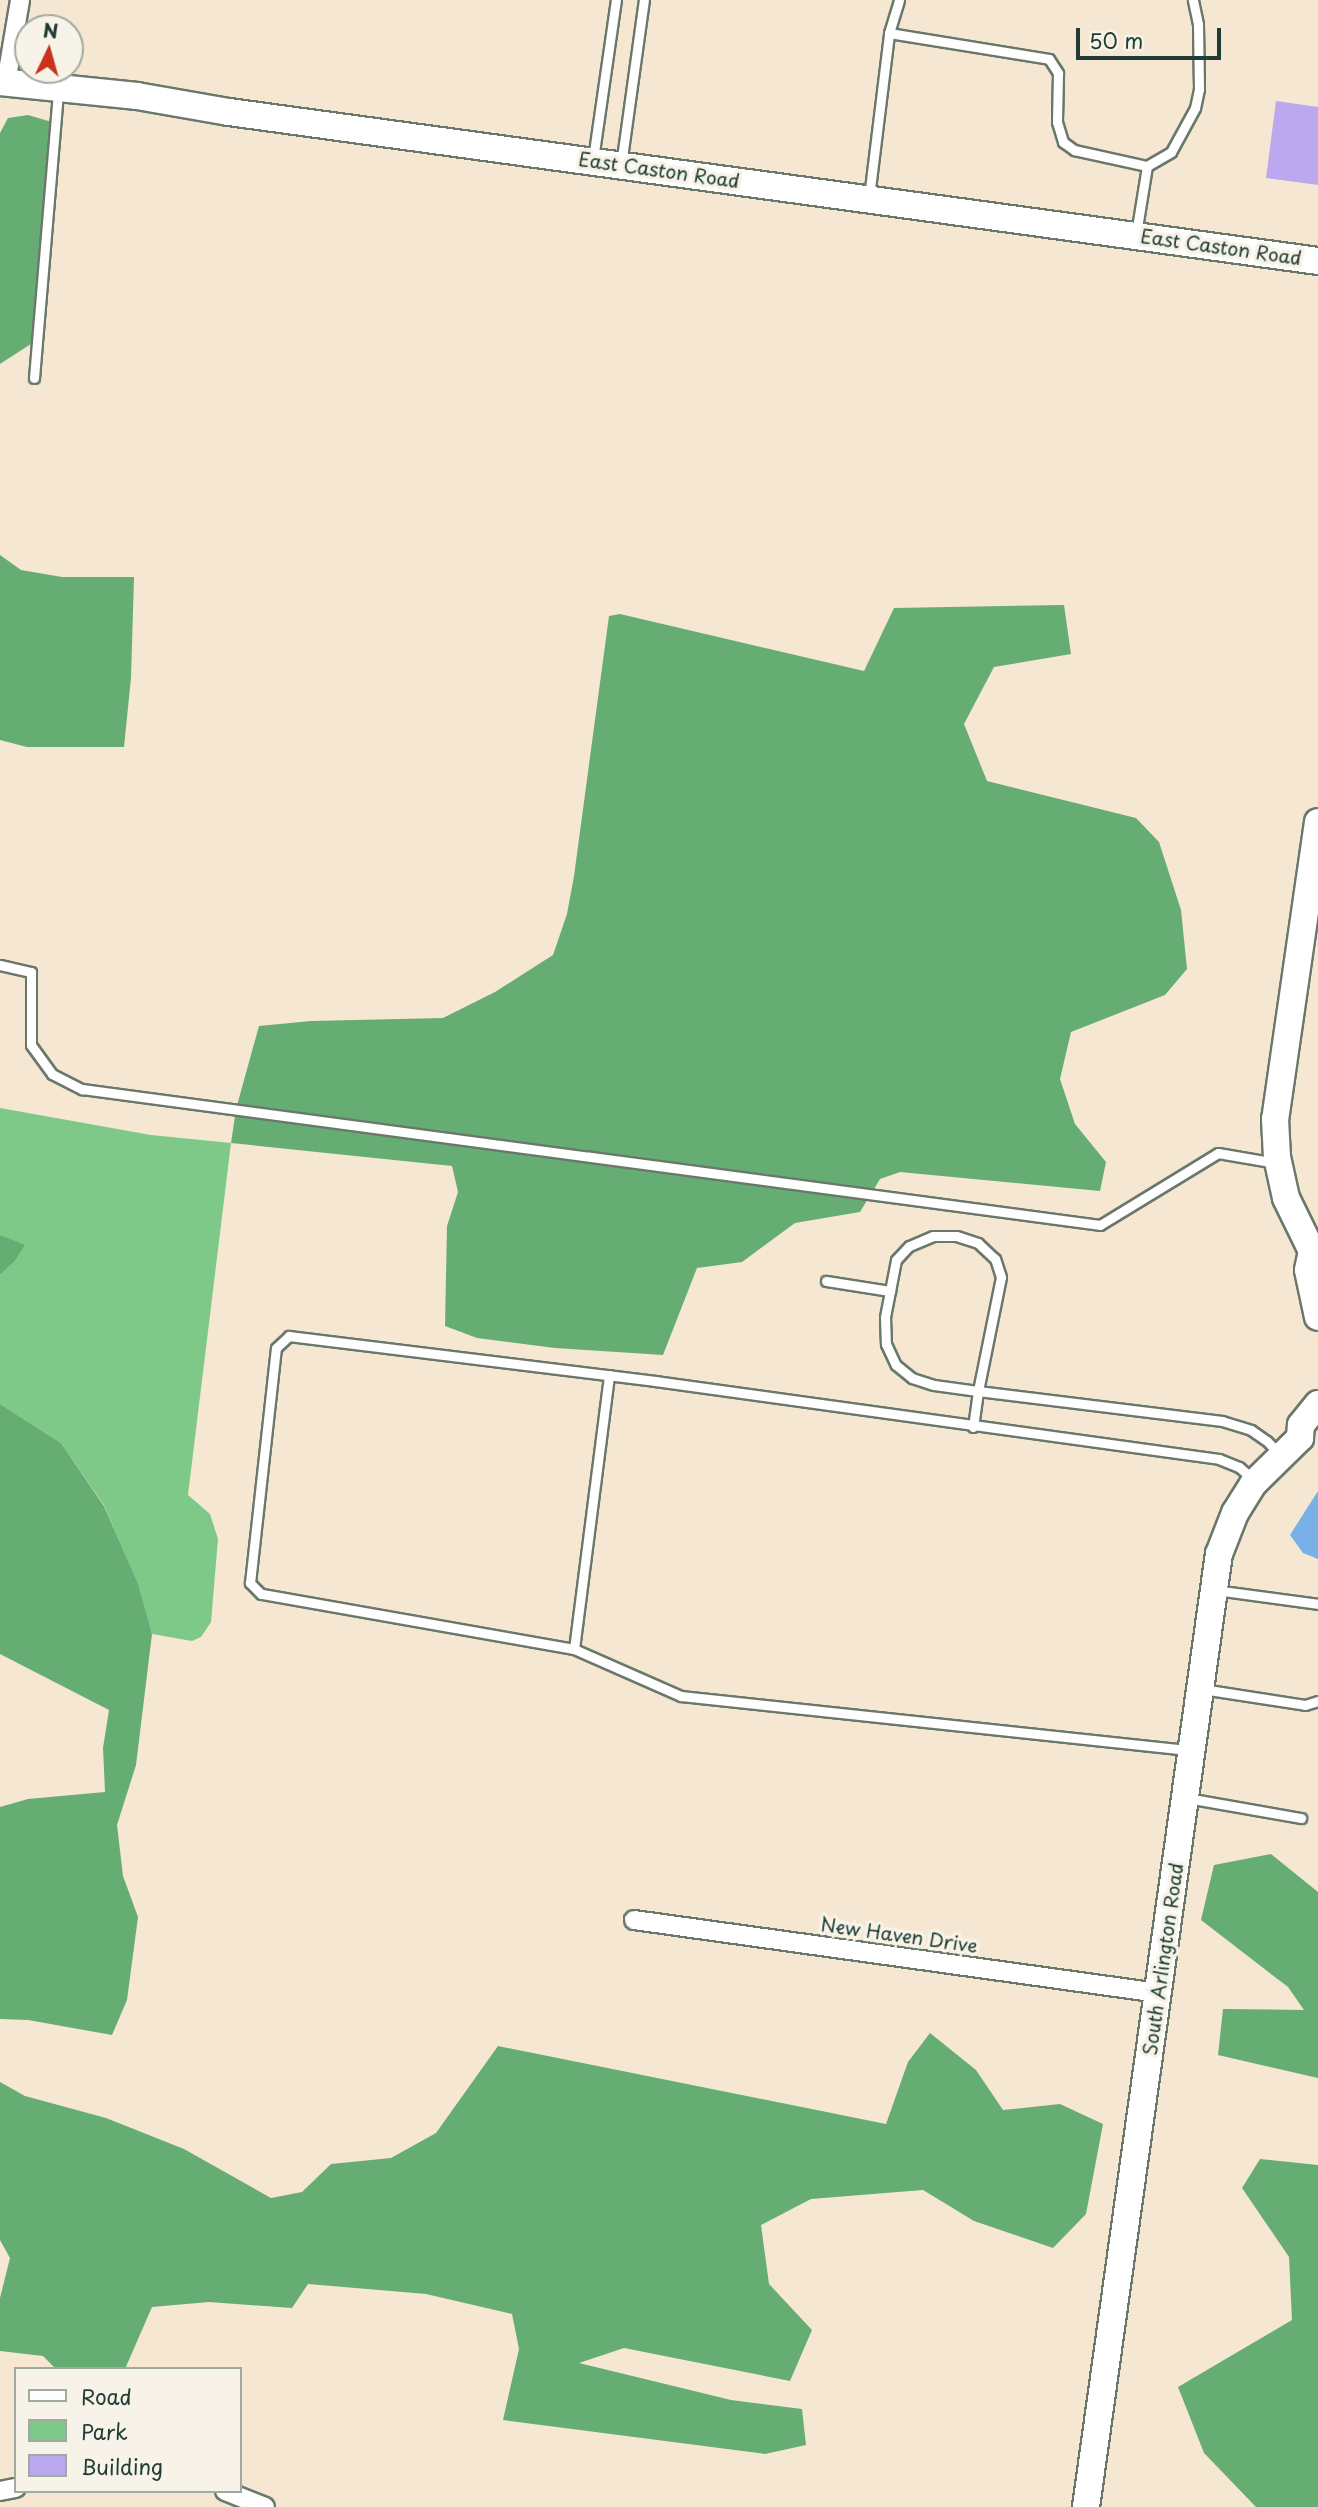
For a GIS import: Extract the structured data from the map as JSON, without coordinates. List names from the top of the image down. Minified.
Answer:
{"streets":{"street":["East Caston Road","New Haven Drive","South Arlington Road"]},"crossings":[["New Haven Drive","South Arlington Road"]],"legend":["Road","Park","Building"],"scale_bar":"50 m","north":"top"}
